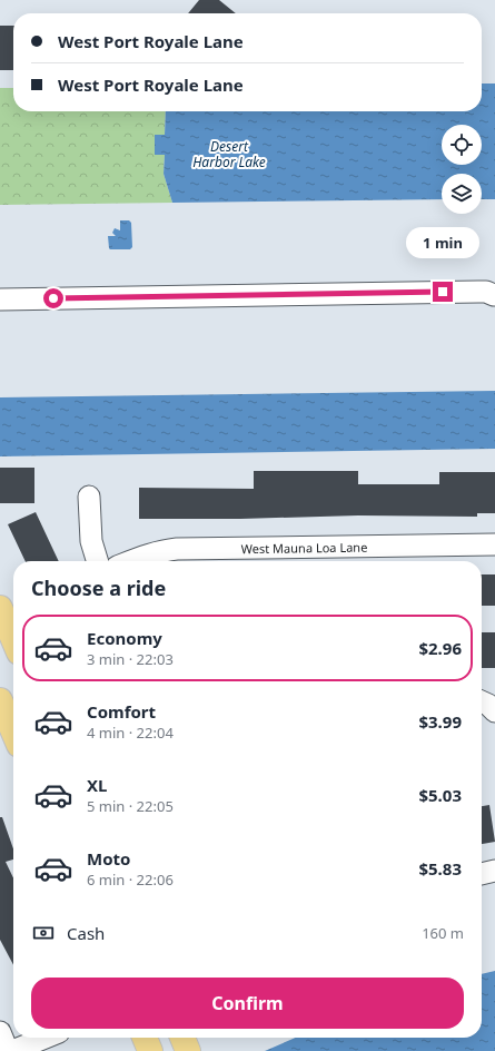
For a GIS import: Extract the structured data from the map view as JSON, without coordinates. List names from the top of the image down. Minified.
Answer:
{"streets":{"street":["West Mauna Loa Lane"]},"water":["Desert Harbor Lake"],"page":{"banner":["West Port Royale Lane","West Port Royale Lane"],"bubble":"1 min","heading":"Choose a ride","list":[{"name":"Economy","note":"3 min · 22:03","value":"$2.96"},{"name":"Comfort","note":"4 min · 22:04","value":"$3.99"},{"name":"XL","note":"5 min · 22:05","value":"$5.03"},{"name":"Moto","note":"6 min · 22:06","value":"$5.83"}],"pay":["Cash","160 m"],"buttons":"Confirm"}}
